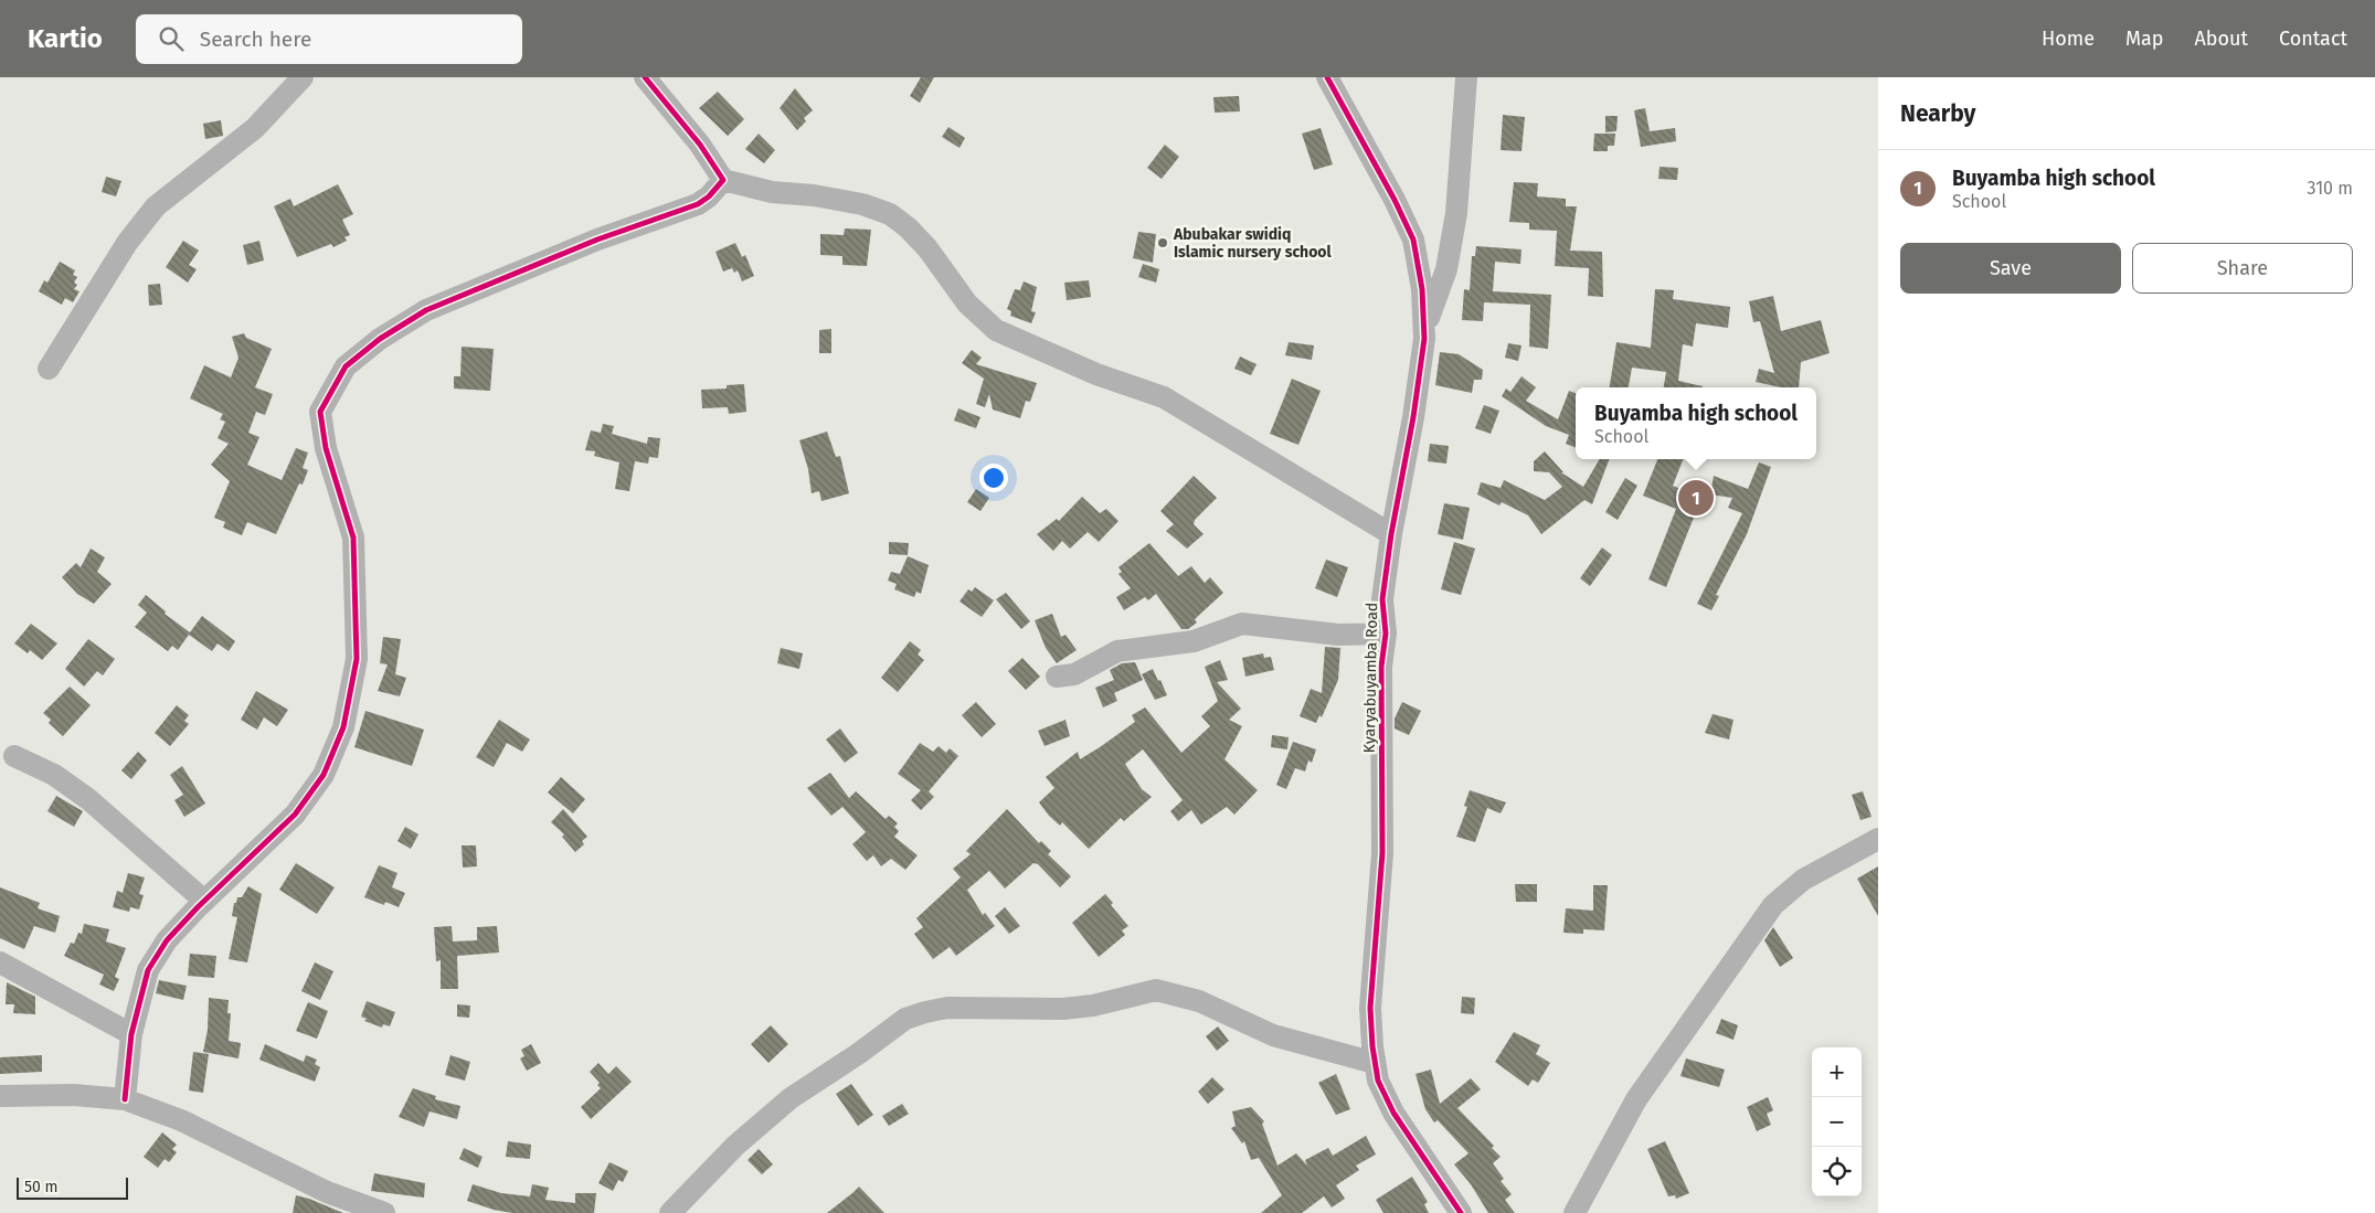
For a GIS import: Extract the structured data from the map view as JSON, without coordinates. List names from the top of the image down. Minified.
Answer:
{"streets":{"street":["Kyaryabuyamba Road"]},"places":["Abubakar swidiq Islamic nursery school"],"scale_bar":"50 m","page":{"header":"Kartio","search":"Search here","nav":["Home","Map","About","Contact"],"heading":"Nearby","list":[{"mark":"1","name":"Buyamba high school","note":"School","value":"310 m"}],"buttons":["Save","Share"],"popup":["Buyamba high school","School"],"pins":"1","map_buttons":["+","−"],"scale":"50 m"}}
